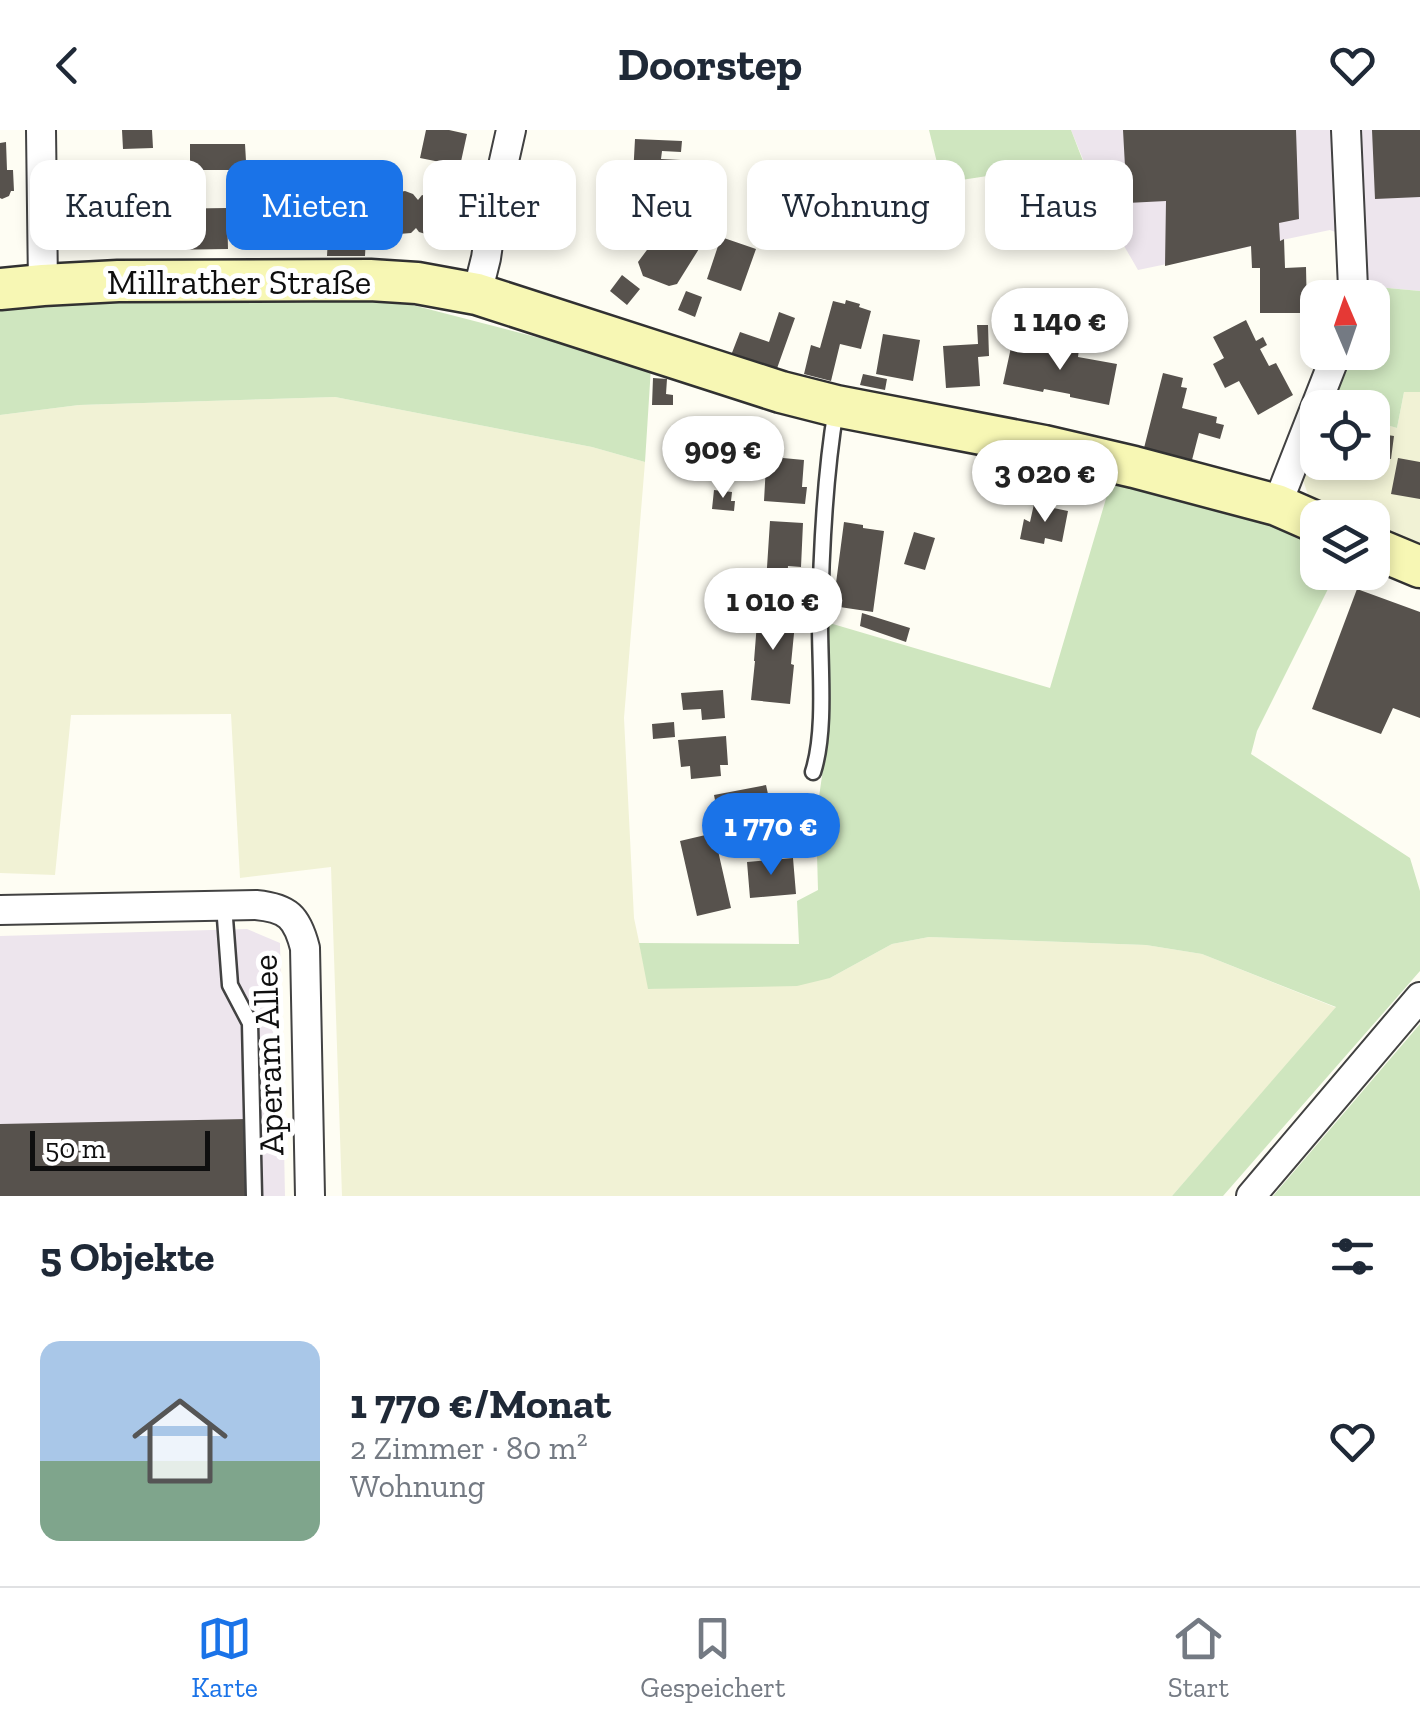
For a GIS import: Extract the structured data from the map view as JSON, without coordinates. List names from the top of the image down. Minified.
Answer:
{"streets":{"main road":["Millrather Straße"],"street":["Aperam Allee"]},"scale_bar":"50 m","north":"top","page":{"header":"Doorstep","chip":["Kaufen","Mieten","Filter","Neu","Wohnung","Haus"],"price":["1 140 €","909 €","3 020 €","1 010 €","1 770 €"],"scale":"50 m","heading":"5 Objekte","list":[{"name":"1 770 €/Monat","note":"2 Zimmer · 80 m² · Wohnung"}],"tabs":["Karte","Gespeichert","Start"]}}
